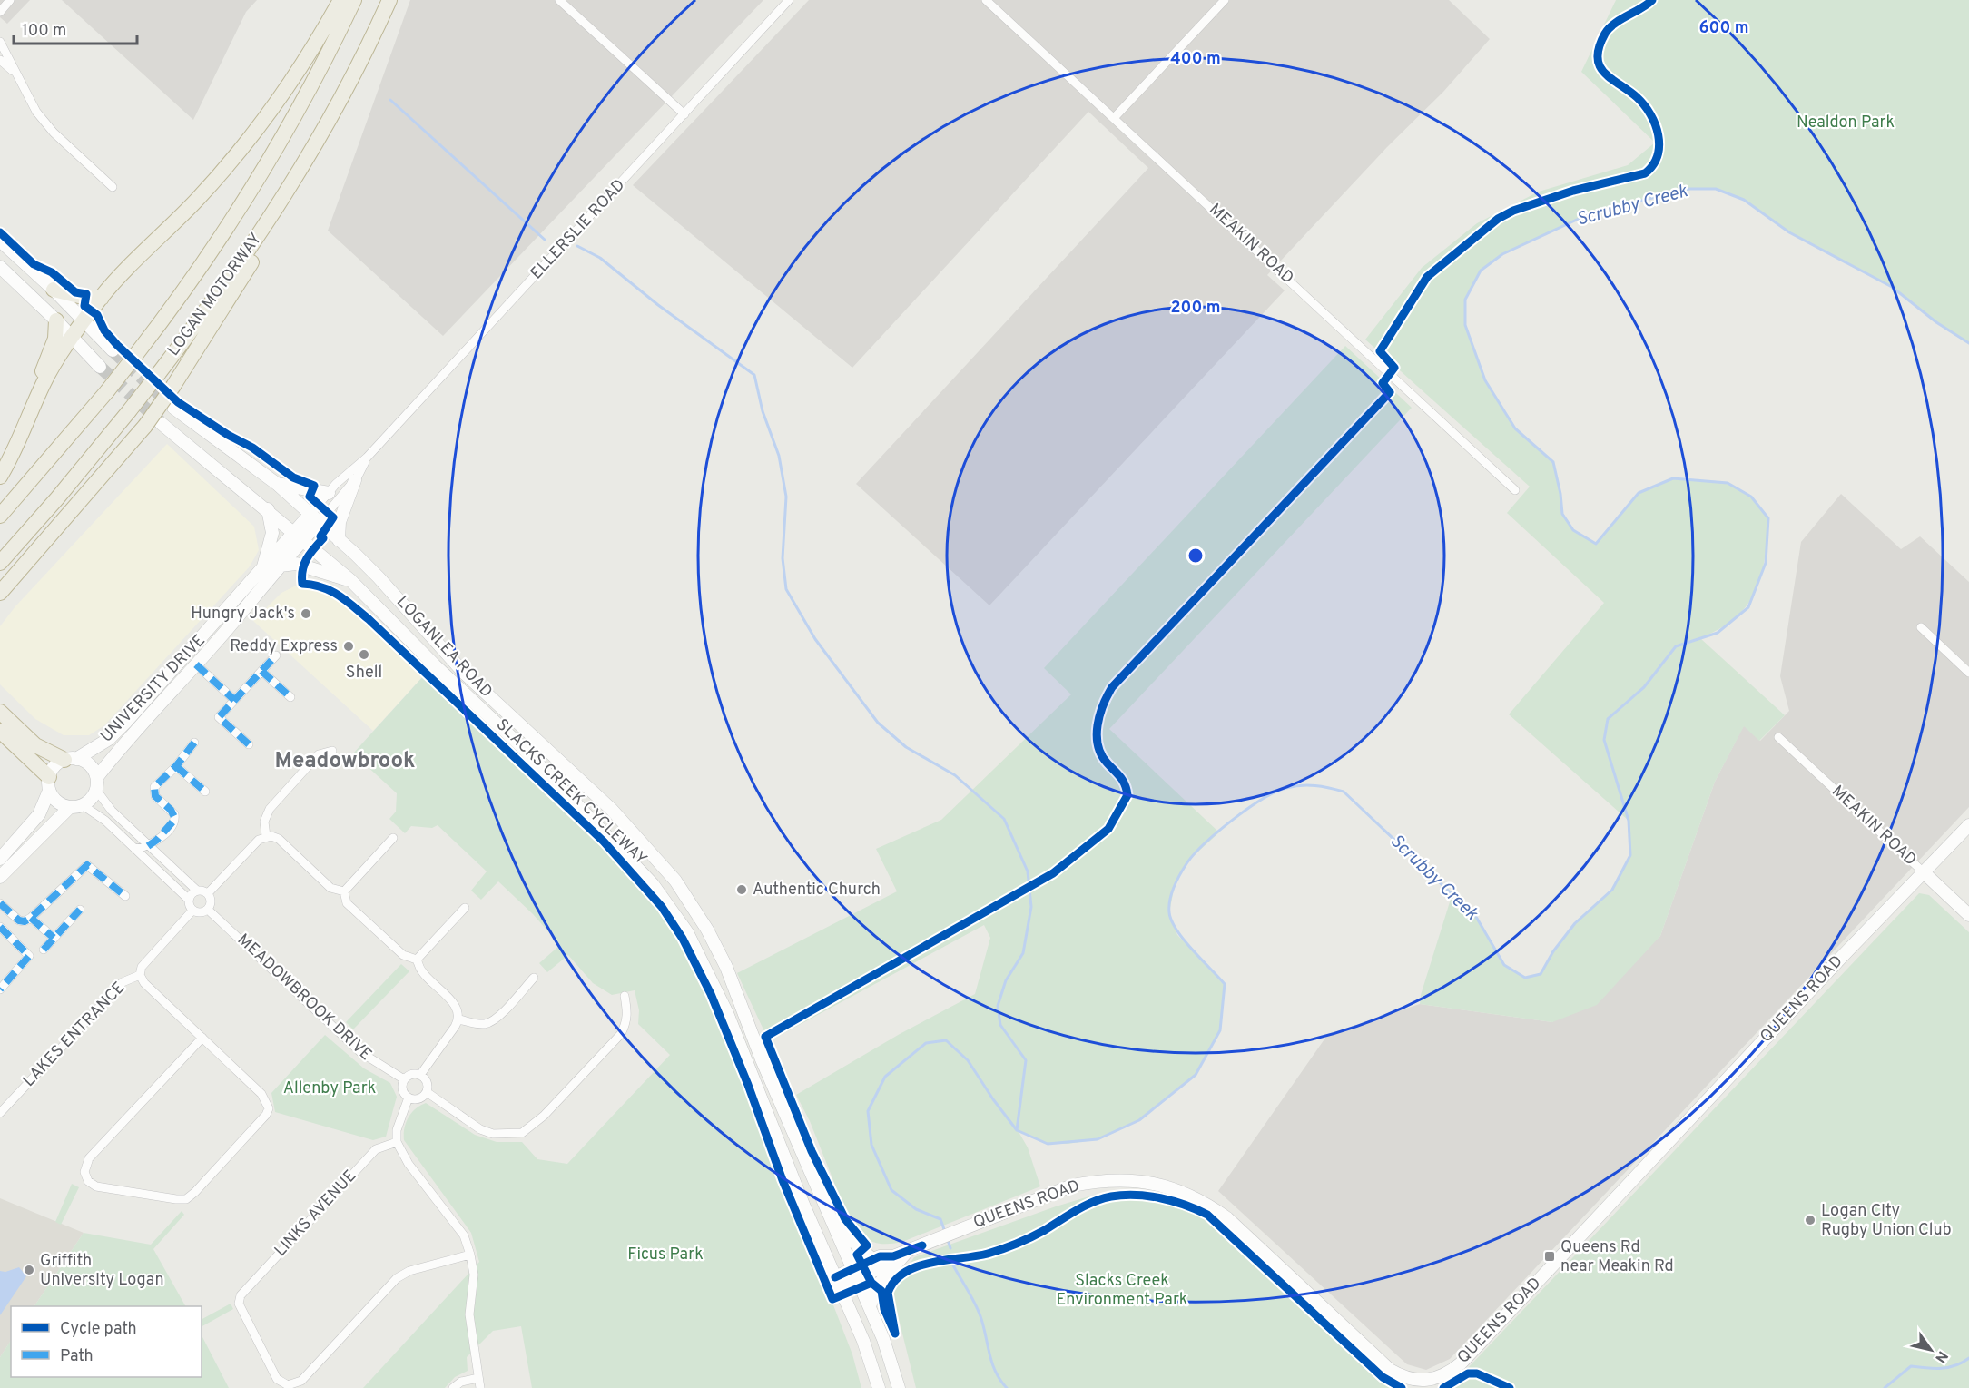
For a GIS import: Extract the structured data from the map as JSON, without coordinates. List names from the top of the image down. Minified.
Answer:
{"streets":{"highway":["LOGAN MOTORWAY"],"main road":["MEAKIN ROAD","LOGANLEA ROAD","UNIVERSITY DRIVE","QUEENS ROAD"],"street":["ELLERSLIE ROAD","MEADOWBROOK DRIVE","LAKES ENTRANCE","LINKS AVENUE"],"cycle path":["SLACKS CREEK CYCLEWAY"]},"crossings":[["ELLERSLIE ROAD","LOGANLEA ROAD"],["ELLERSLIE ROAD","UNIVERSITY DRIVE"],["MEAKIN ROAD","QUEENS ROAD"],["LOGANLEA ROAD","UNIVERSITY DRIVE"],["LOGANLEA ROAD","QUEENS ROAD"],["MEADOWBROOK DRIVE","LAKES ENTRANCE"]],"districts":["Meadowbrook"],"water":["Scrubby Creek"],"parks":["Nealdon Park","Allenby Park","Ficus Park","Slacks Creek Environment Park"],"places":{"other":["Hungry Jack's","Reddy Express","Shell","Authentic Church","Logan City Rugby Union Club","Griffith University Logan"],"transit":["Queens Rd near Meakin Rd"]},"legend":["Cycle path","Path"],"scale_bar":"100 m","north":"bottom right","rings":["600 m","400 m","200 m"]}
